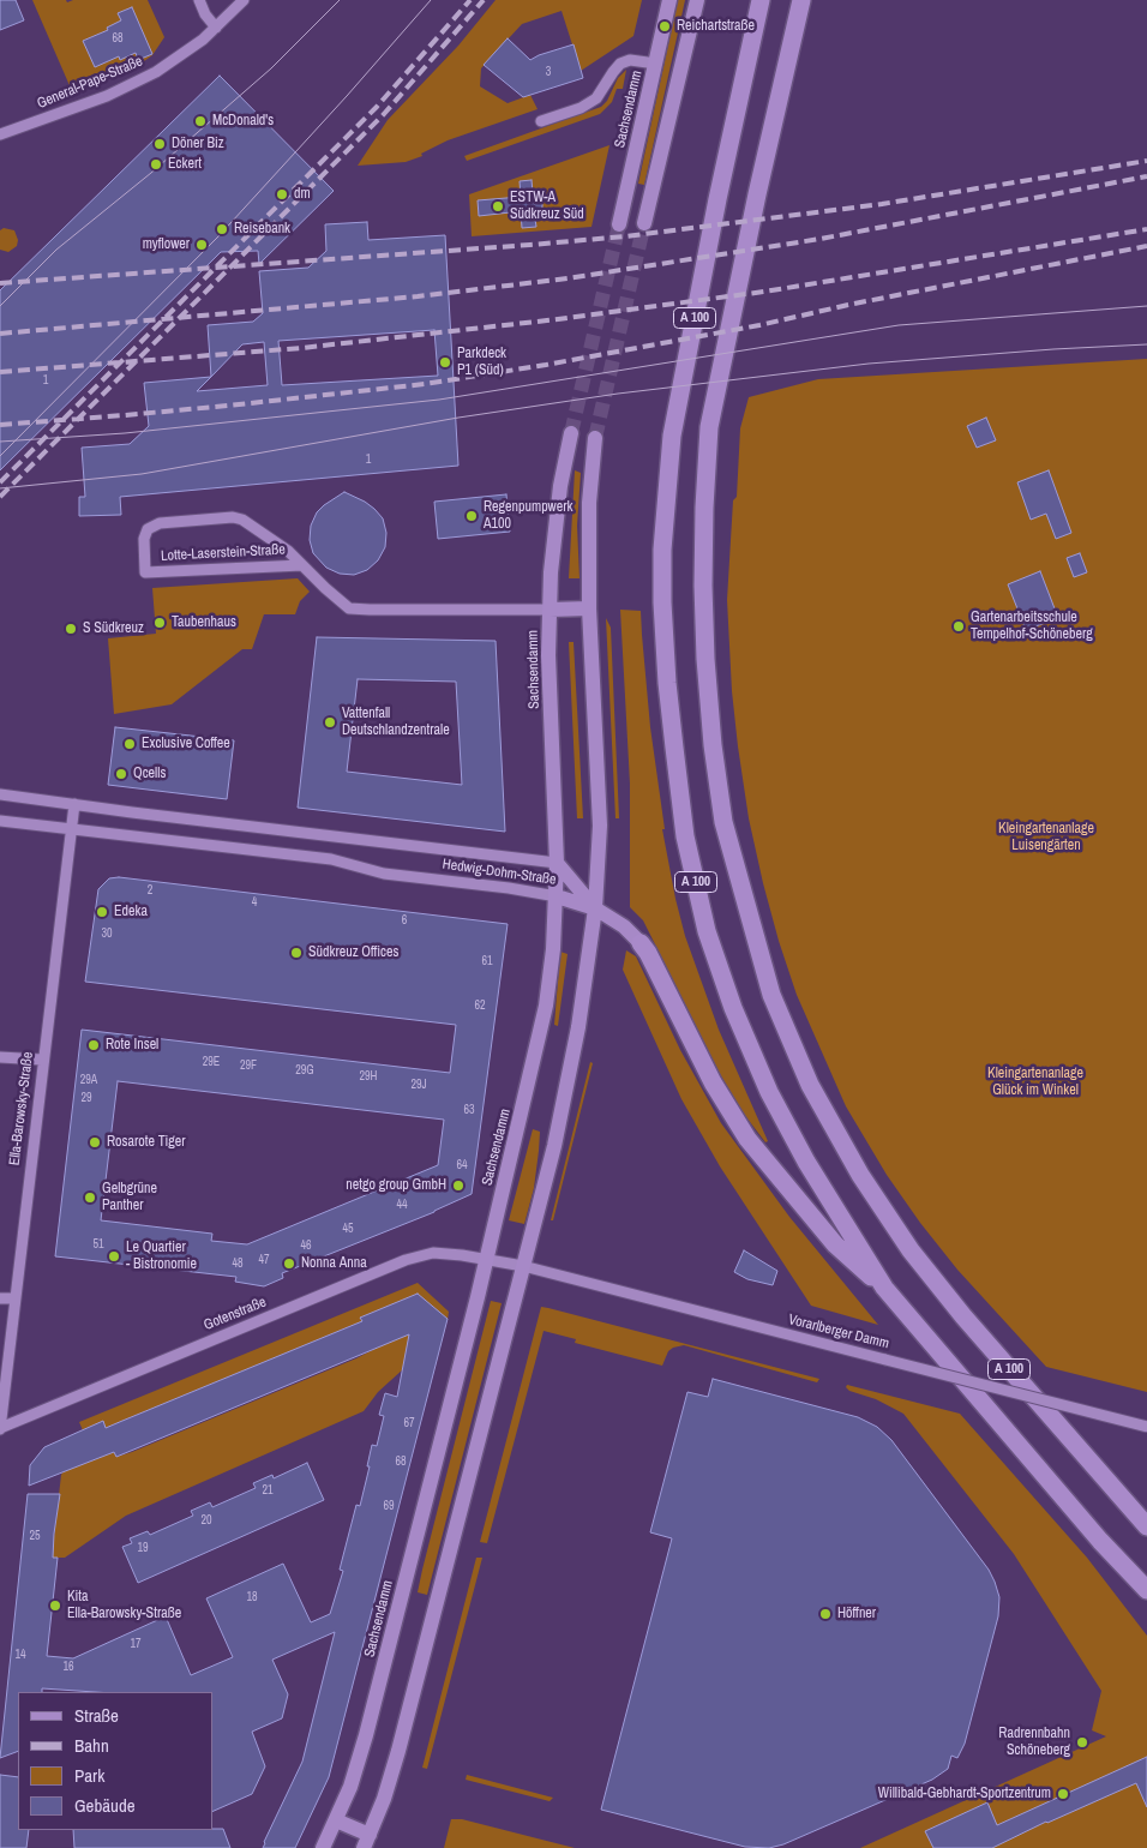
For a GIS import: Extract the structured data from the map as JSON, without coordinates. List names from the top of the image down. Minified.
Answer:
{"streets":{"highway":["A 100"],"main road":["Sachsendamm","Hedwig-Dohm-Straße"],"street":["General-Pape-Straße","Lotte-Laserstein-Straße","Ella-Barowsky-Straße","Gotenstraße","Vorarlberger Damm"]},"crossings":[["Sachsendamm","Lotte-Laserstein-Straße"],["Sachsendamm","Hedwig-Dohm-Straße"],["Sachsendamm","Gotenstraße"],["Hedwig-Dohm-Straße","Ella-Barowsky-Straße"],["Ella-Barowsky-Straße","Gotenstraße"],["Gotenstraße","Vorarlberger Damm"]],"parks":["Kleingartenanlage Luisengärten","Kleingartenanlage Glück im Winkel"],"places":["Reichartstraße","McDonald's","Döner Biz","Eckert","dm","ESTW-A Südkreuz Süd","Reisebank","myflower","Parkdeck P1 (Süd)","Regenpumpwerk A100","Taubenhaus","Gartenarbeitsschule Tempelhof-Schöneberg","S Südkreuz","Vattenfall Deutschlandzentrale","Exclusive Coffee","Qcells","Edeka","Südkreuz Offices","Rote Insel","Rosarote Tiger","netgo group GmbH","Gelbgrüne Panther","Le Quartier - Bistronomie","Nonna Anna","Kita Ella-Barowsky-Straße","Höffner","Radrennbahn Schöneberg","Willibald-Gebhardt-Sportzentrum"],"house_numbers":["68","3","1","1","2","4","6","30","61","62","29E","29F","29G","29H","29A","29J","29","63","64","44","45","51","46","47","48","67","68","21","69","20","25","19","18","17","14","16"],"legend":["Straße","Bahn","Park","Gebäude"]}
